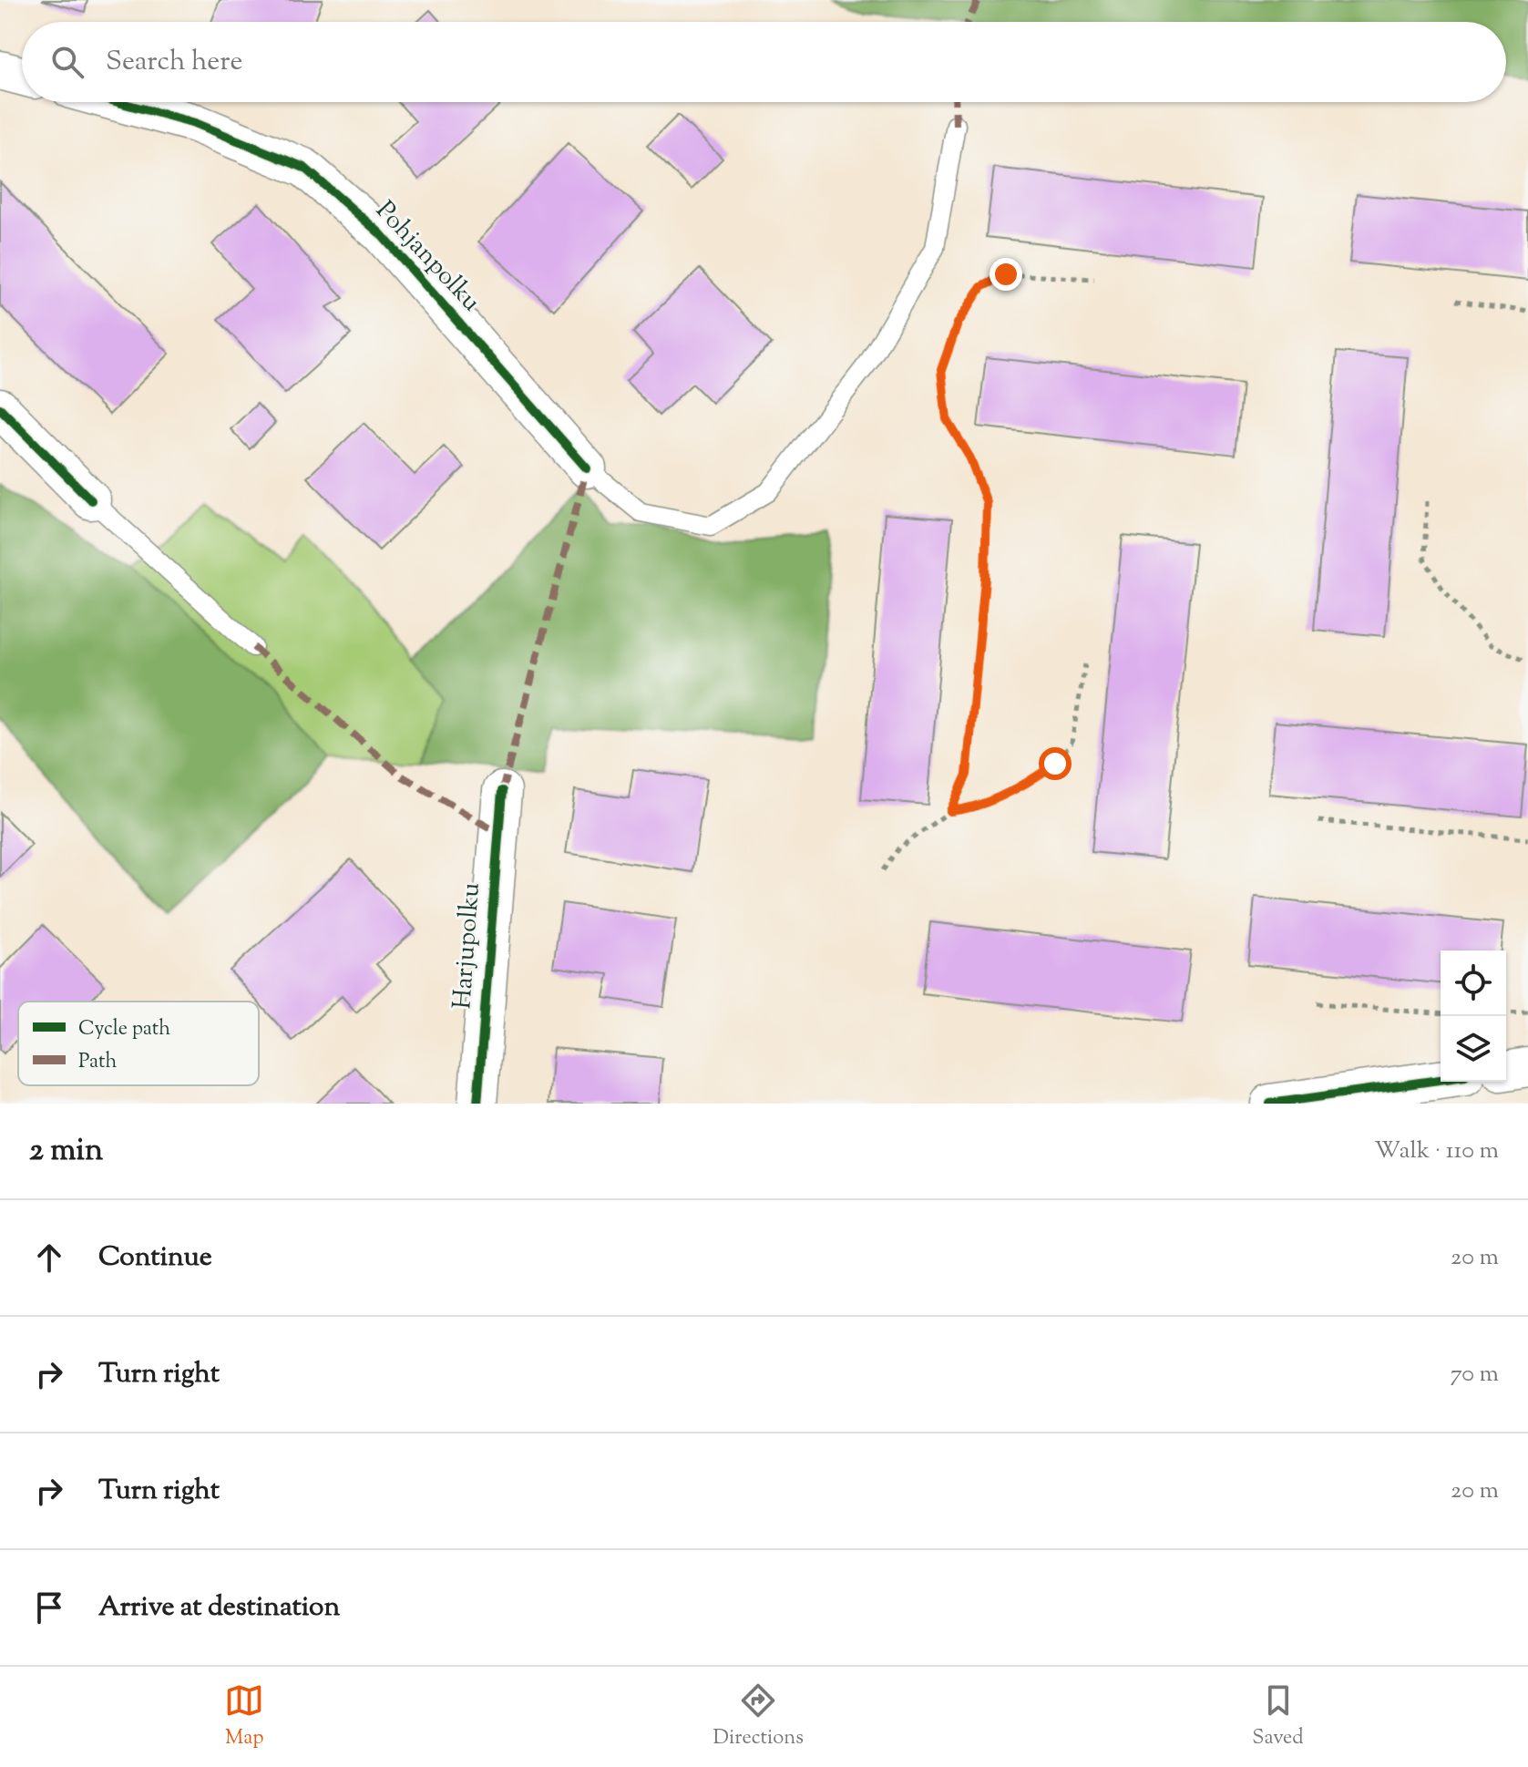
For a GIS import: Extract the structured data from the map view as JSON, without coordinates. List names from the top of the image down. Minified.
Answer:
{"streets":{"street":["Pohjanpolku","Harjupolku"]},"legend":["Cycle path","Path"],"page":{"search":"Search here","heading":["2 min","Walk · 110 m"],"list":[["Continue","20 m"],["Turn right","70 m"],["Turn right","20 m"],"Arrive at destination"],"nav":["Map","Directions","Saved"]}}
